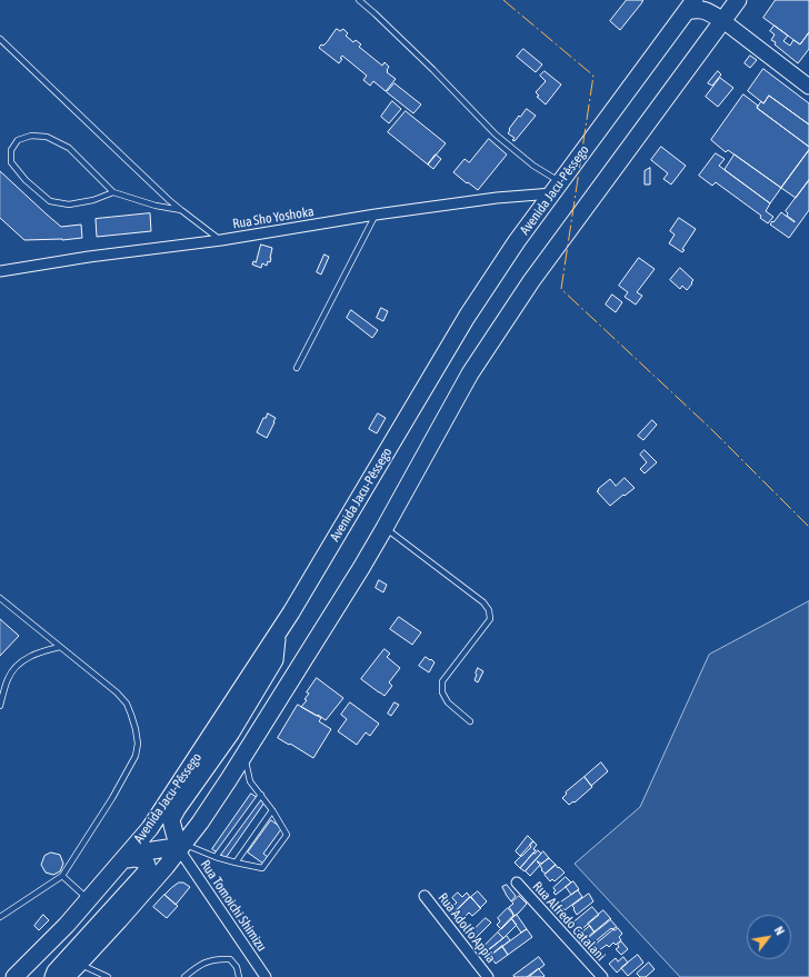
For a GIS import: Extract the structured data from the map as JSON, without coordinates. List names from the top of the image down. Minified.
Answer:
{"streets":{"highway":["Avenida Jacu-Pêssego"],"street":["Rua Sho Yoshoka","Rua Tomoichi Shimizu","Rua Alfredo Catalani","Rua Adolfo Appia"]},"crossings":[["Avenida Jacu-Pêssego","Rua Sho Yoshoka"]],"north":"top right"}
